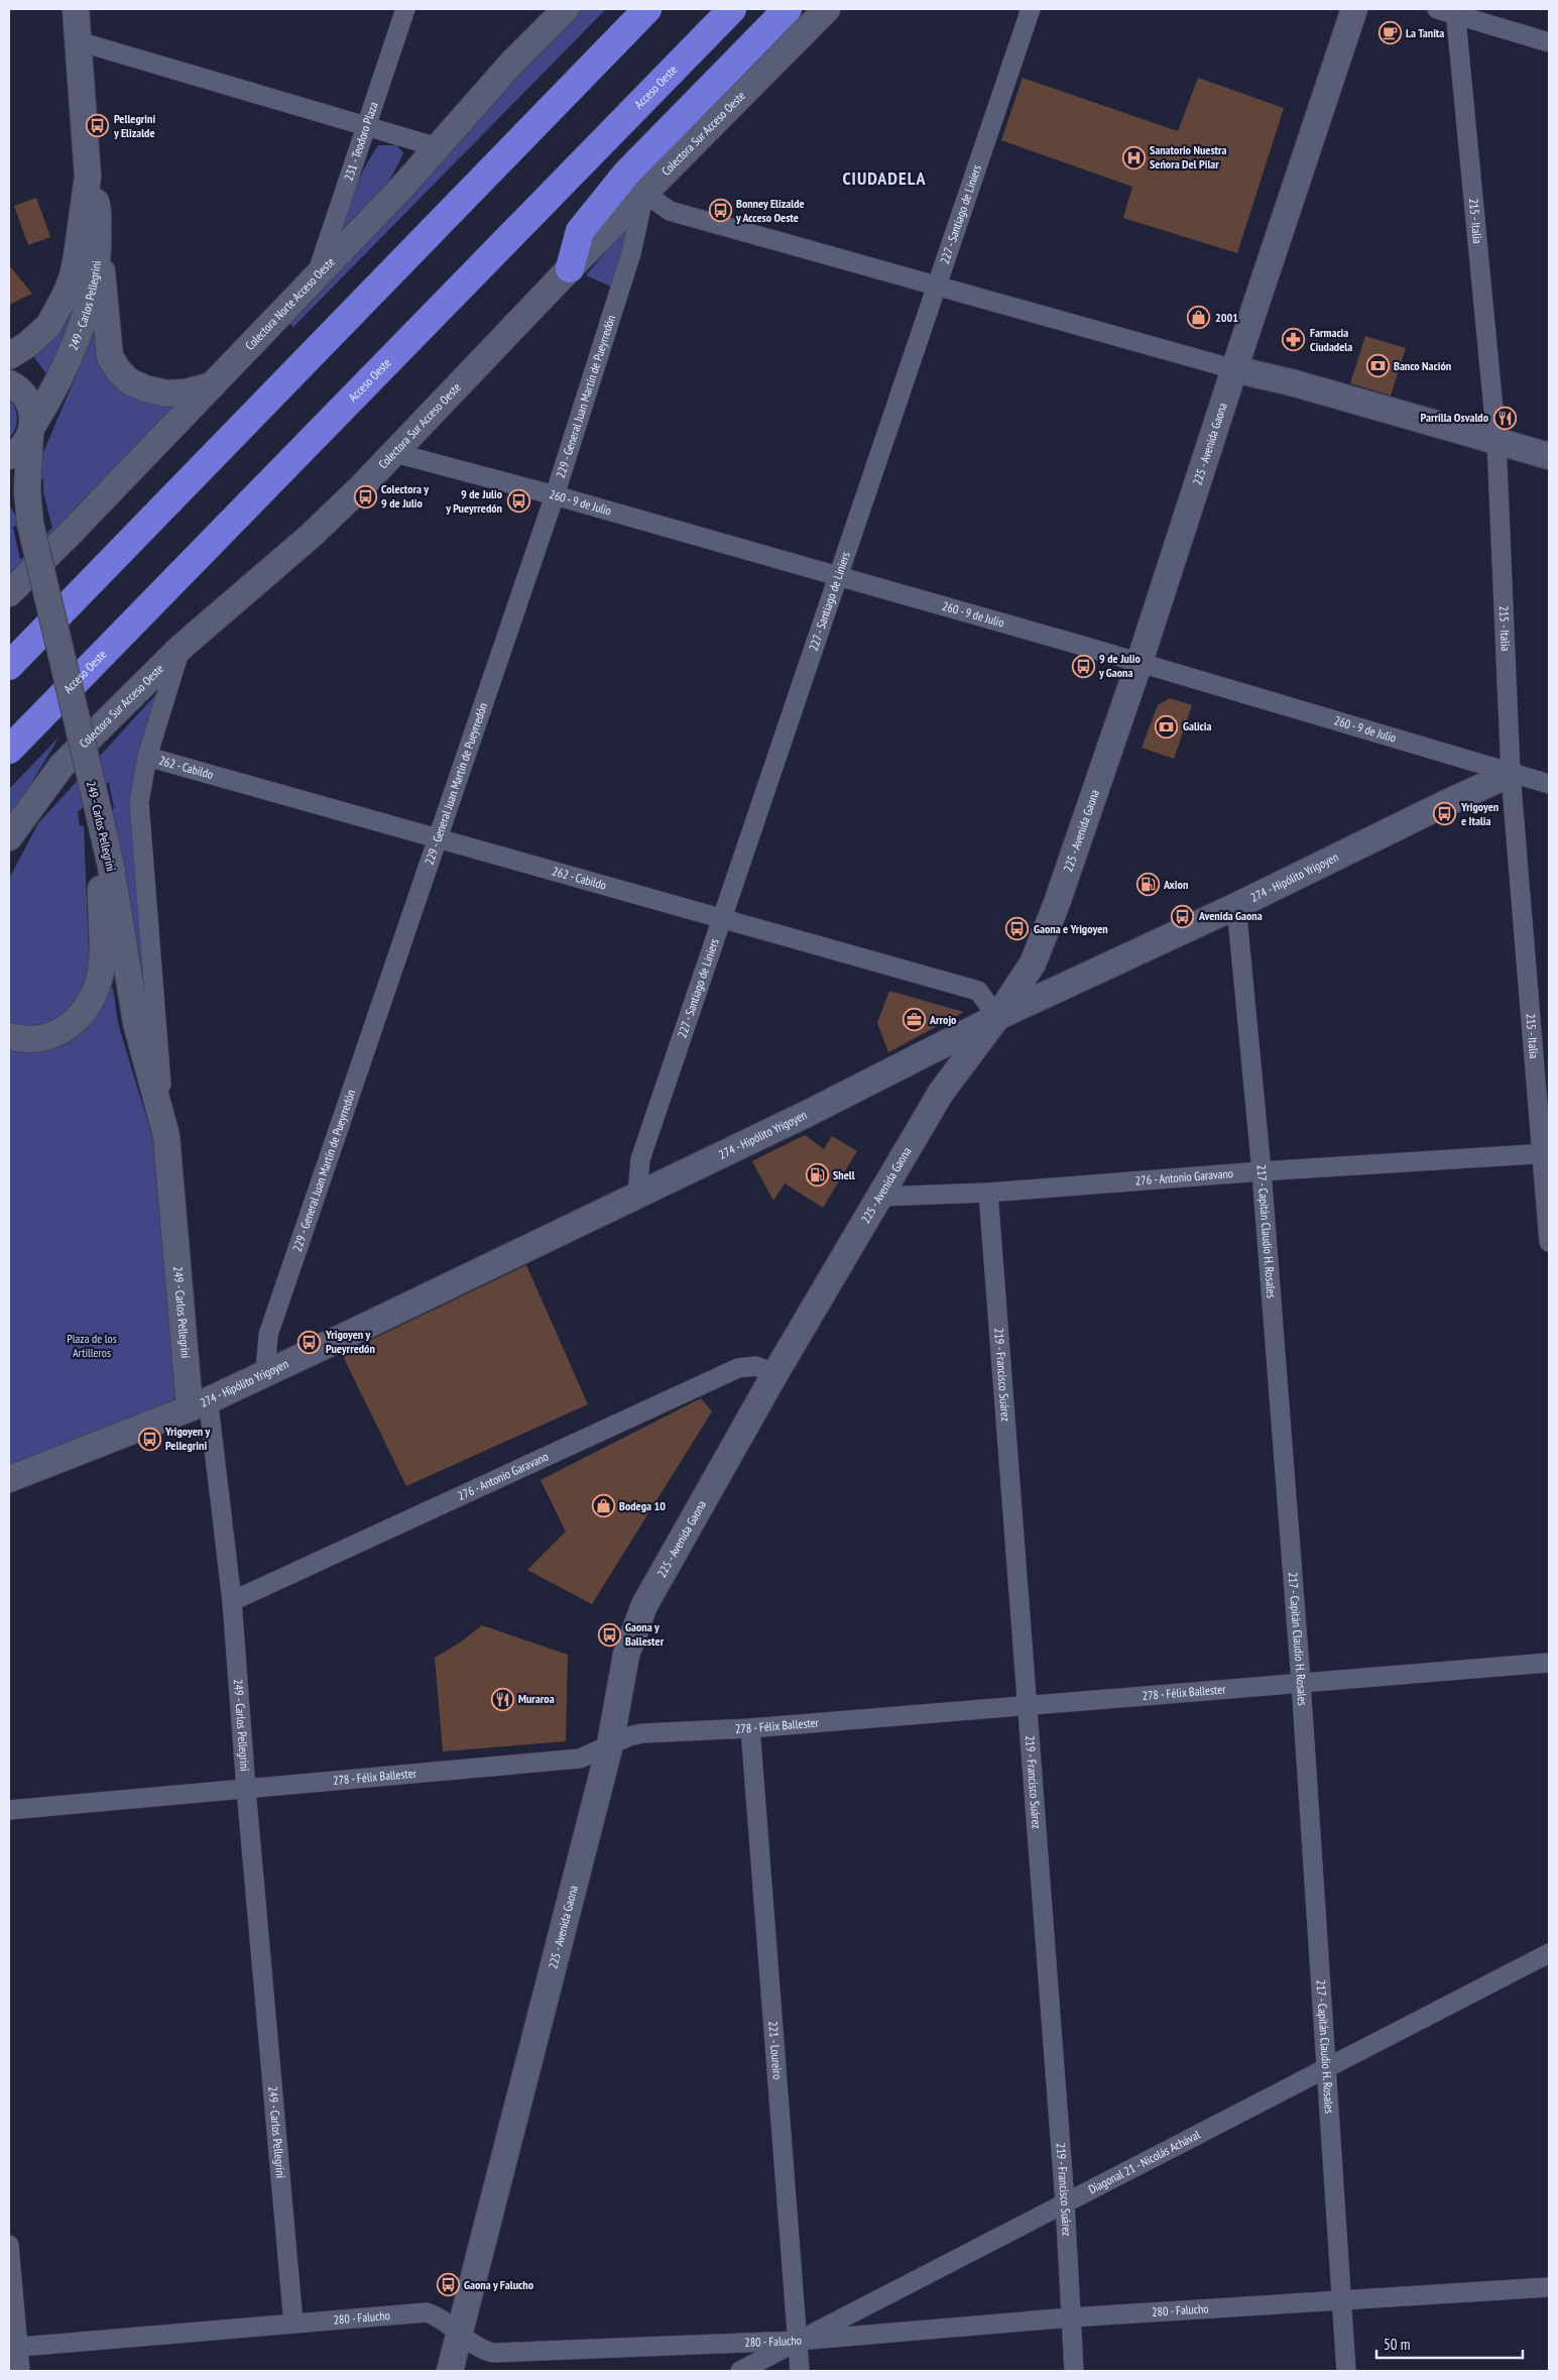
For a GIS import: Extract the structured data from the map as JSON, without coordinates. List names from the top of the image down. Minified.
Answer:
{"streets":{"highway":["Acceso Oeste"],"street":["Colectora Sur Acceso Oeste","231 - Teodoro Plaza","227 - Santiago de Liniers","215 - Italia","Colectora Norte Acceso Oeste","249 - Carlos Pellegrini","229 - General Juan Martín de Pueyrredón","225 - Avenida Gaona","260 - 9 de Julio","262 - Cabildo","274 - Hipólito Yrigoyen","276 - Antonio Garavano","217 - Capitán Claudio H. Rosales","219 - Francisco Suárez","278 - Félix Ballester","221 - Loureiro","Diagonal 21 - Nicolás Achával","280 - Falucho"]},"crossings":[["Colectora Sur Acceso Oeste","229 - General Juan Martín de Pueyrredón"],["Colectora Sur Acceso Oeste","260 - 9 de Julio"],["231 - Teodoro Plaza","Colectora Norte Acceso Oeste"],["227 - Santiago de Liniers","260 - 9 de Julio"],["227 - Santiago de Liniers","262 - Cabildo"],["227 - Santiago de Liniers","274 - Hipólito Yrigoyen"],["215 - Italia","260 - 9 de Julio"],["215 - Italia","274 - Hipólito Yrigoyen"],["215 - Italia","276 - Antonio Garavano"],["249 - Carlos Pellegrini","262 - Cabildo"],["249 - Carlos Pellegrini","274 - Hipólito Yrigoyen"],["249 - Carlos Pellegrini","276 - Antonio Garavano"],["249 - Carlos Pellegrini","278 - Félix Ballester"],["249 - Carlos Pellegrini","280 - Falucho"],["229 - General Juan Martín de Pueyrredón","260 - 9 de Julio"],["229 - General Juan Martín de Pueyrredón","262 - Cabildo"],["229 - General Juan Martín de Pueyrredón","274 - Hipólito Yrigoyen"],["225 - Avenida Gaona","260 - 9 de Julio"],["225 - Avenida Gaona","262 - Cabildo"],["225 - Avenida Gaona","274 - Hipólito Yrigoyen"],["225 - Avenida Gaona","276 - Antonio Garavano"],["225 - Avenida Gaona","278 - Félix Ballester"],["225 - Avenida Gaona","280 - Falucho"],["260 - 9 de Julio","274 - Hipólito Yrigoyen"],["262 - Cabildo","274 - Hipólito Yrigoyen"],["274 - Hipólito Yrigoyen","217 - Capitán Claudio H. Rosales"],["276 - Antonio Garavano","217 - Capitán Claudio H. Rosales"],["276 - Antonio Garavano","219 - Francisco Suárez"],["217 - Capitán Claudio H. Rosales","278 - Félix Ballester"],["217 - Capitán Claudio H. Rosales","Diagonal 21 - Nicolás Achával"],["217 - Capitán Claudio H. Rosales","280 - Falucho"],["219 - Francisco Suárez","278 - Félix Ballester"],["219 - Francisco Suárez","Diagonal 21 - Nicolás Achával"],["219 - Francisco Suárez","280 - Falucho"],["278 - Félix Ballester","221 - Loureiro"],["221 - Loureiro","Diagonal 21 - Nicolás Achával"],["221 - Loureiro","280 - Falucho"],["Diagonal 21 - Nicolás Achával","280 - Falucho"]],"districts":["CIUDADELA"],"parks":["Plaza de los Artilleros"],"places":{"cafe":["La Tanita"],"bus stop":["Pellegrini y Elizalde","Bonney Elizalde y Acceso Oeste","Colectora y 9 de Julio","9 de Julio y Pueyrredón","9 de Julio y Gaona","Yrigoyen e Italia","Avenida Gaona","Gaona e Yrigoyen","Yrigoyen y Pueyrredón","Yrigoyen y Pellegrini","Gaona y Ballester","Gaona y Falucho"],"hospital":["Sanatorio Nuestra Seńora Del Pilar"],"shop":["2001","Bodega 10"],"pharmacy":["Farmacia Ciudadela"],"bank":["Banco Nación","Galicia"],"restaurant":["Parrilla Osvaldo","Muraroa"],"fuel station":["Axion","Shell"],"office":["Arrojo"]},"scale_bar":"50 m"}
